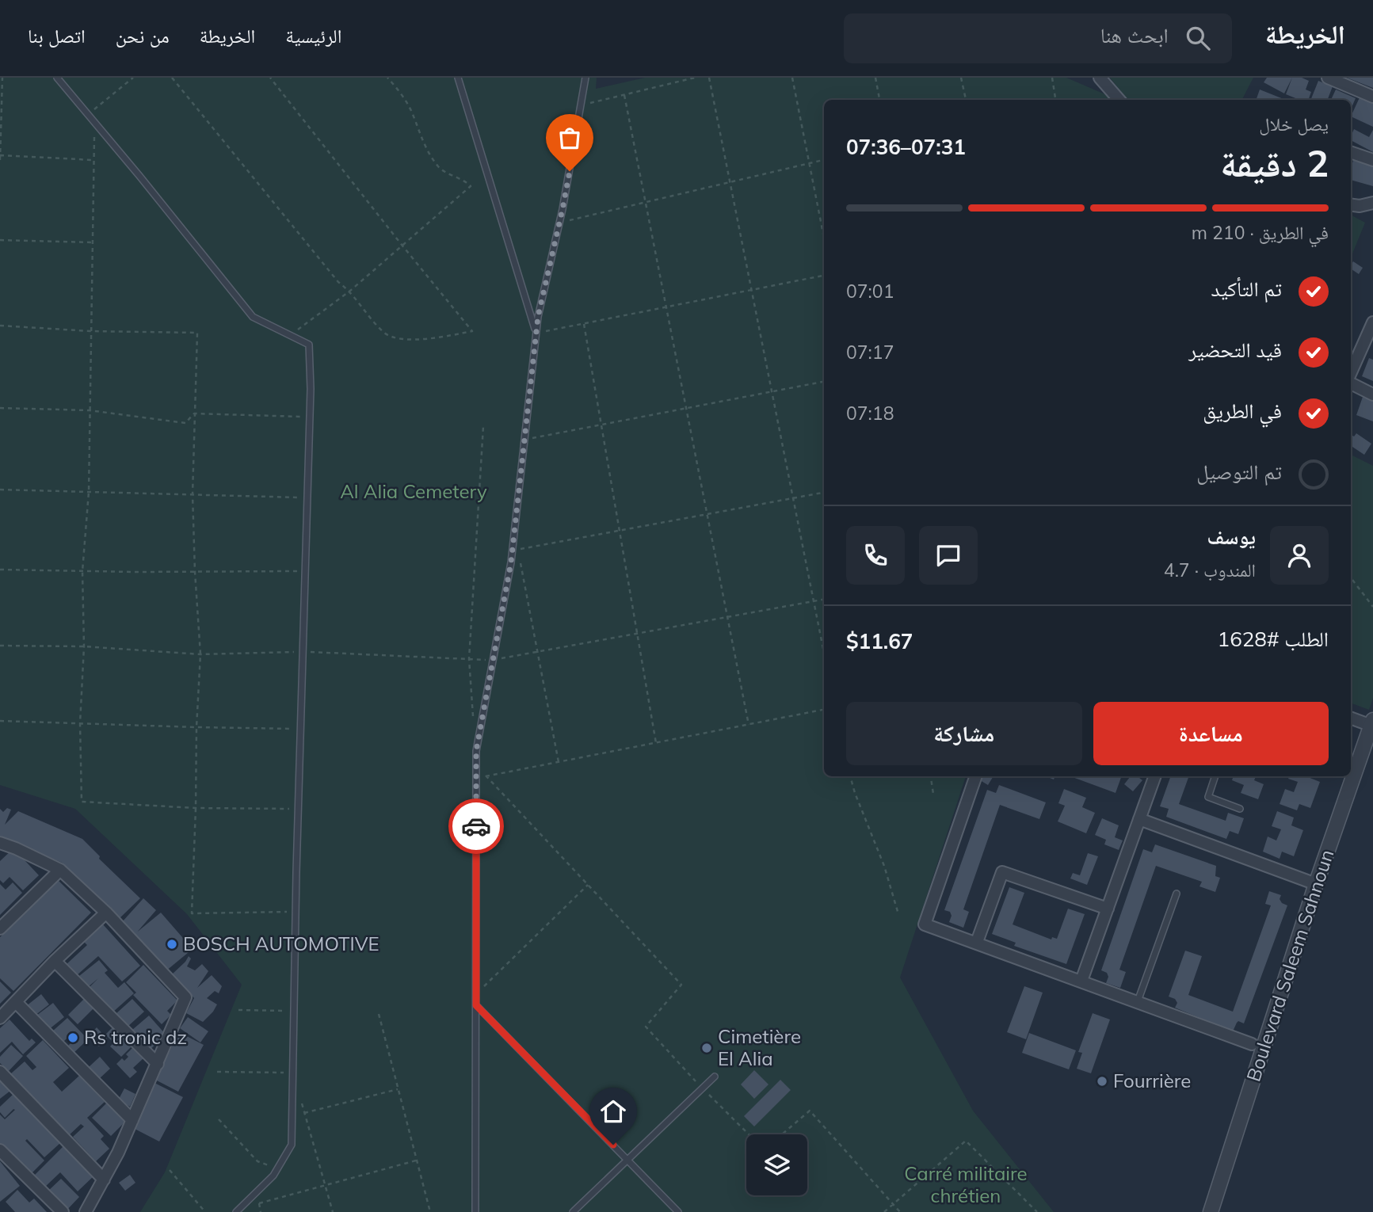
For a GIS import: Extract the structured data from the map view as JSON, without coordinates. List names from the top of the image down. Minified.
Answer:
{"streets":{"street":["Boulevard Saleem Sahnoun"]},"parks":["Al Alia Cemetery","Carré militaire chrétien"],"places":["BOSCH AUTOMOTIVE","Rs tronic dz","Cimetière El Alia","Fourrière"],"page":{"header":"الخريطة","search":"ابحث هنا","nav":["الرئيسية","الخريطة","من نحن","اتصل بنا"],"heading":["2 دقيقة","يصل خلال","07:31–07:36"],"panel":["يوسف","المندوب · 4.7","الطلب #1628","$11.67"],"bar":"في الطريق · 210 m","list":[["تم التأكيد","07:01"],["قيد التحضير","07:17"],["في الطريق","07:18"],"تم التوصيل"],"buttons":["مساعدة","مشاركة"]}}
